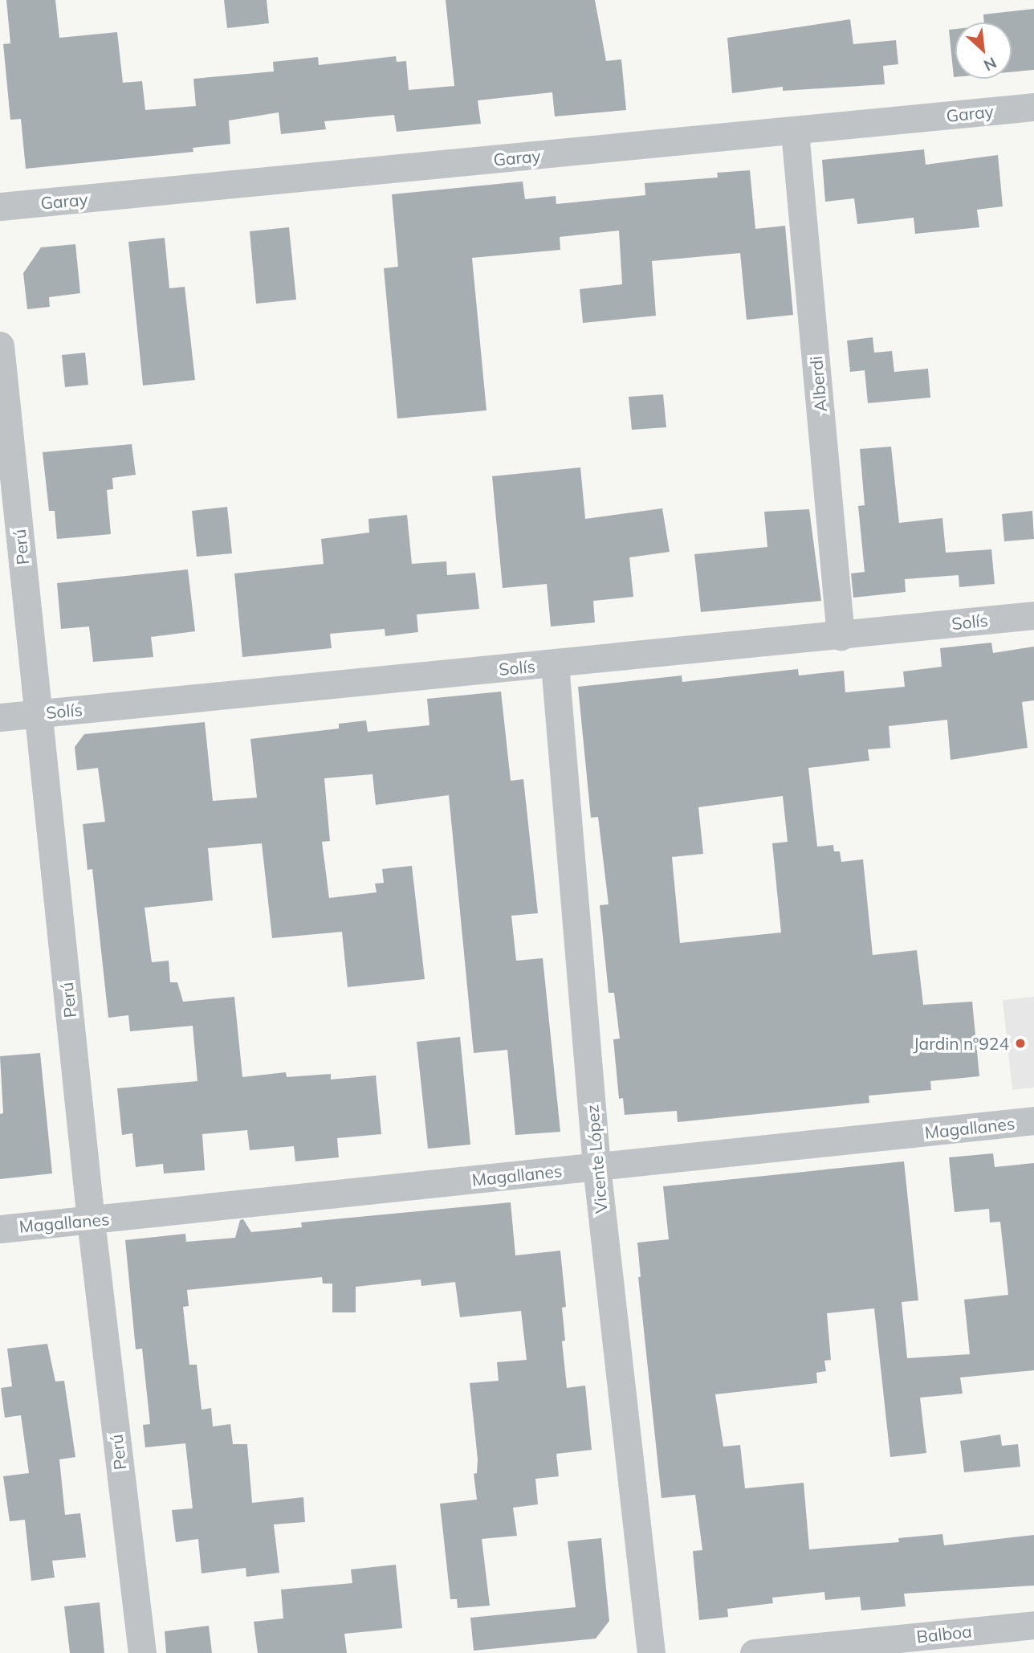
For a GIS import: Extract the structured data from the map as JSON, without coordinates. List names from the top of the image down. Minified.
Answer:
{"streets":{"street":["Garay","Alberdi","Perú","Solís","Magallanes","Vicente López","Balboa"]},"crossings":[["Garay","Alberdi"],["Alberdi","Solís"],["Perú","Solís"],["Perú","Magallanes"],["Solís","Vicente López"],["Magallanes","Vicente López"]],"places":["Jardin nº924"],"north":"bottom right"}
